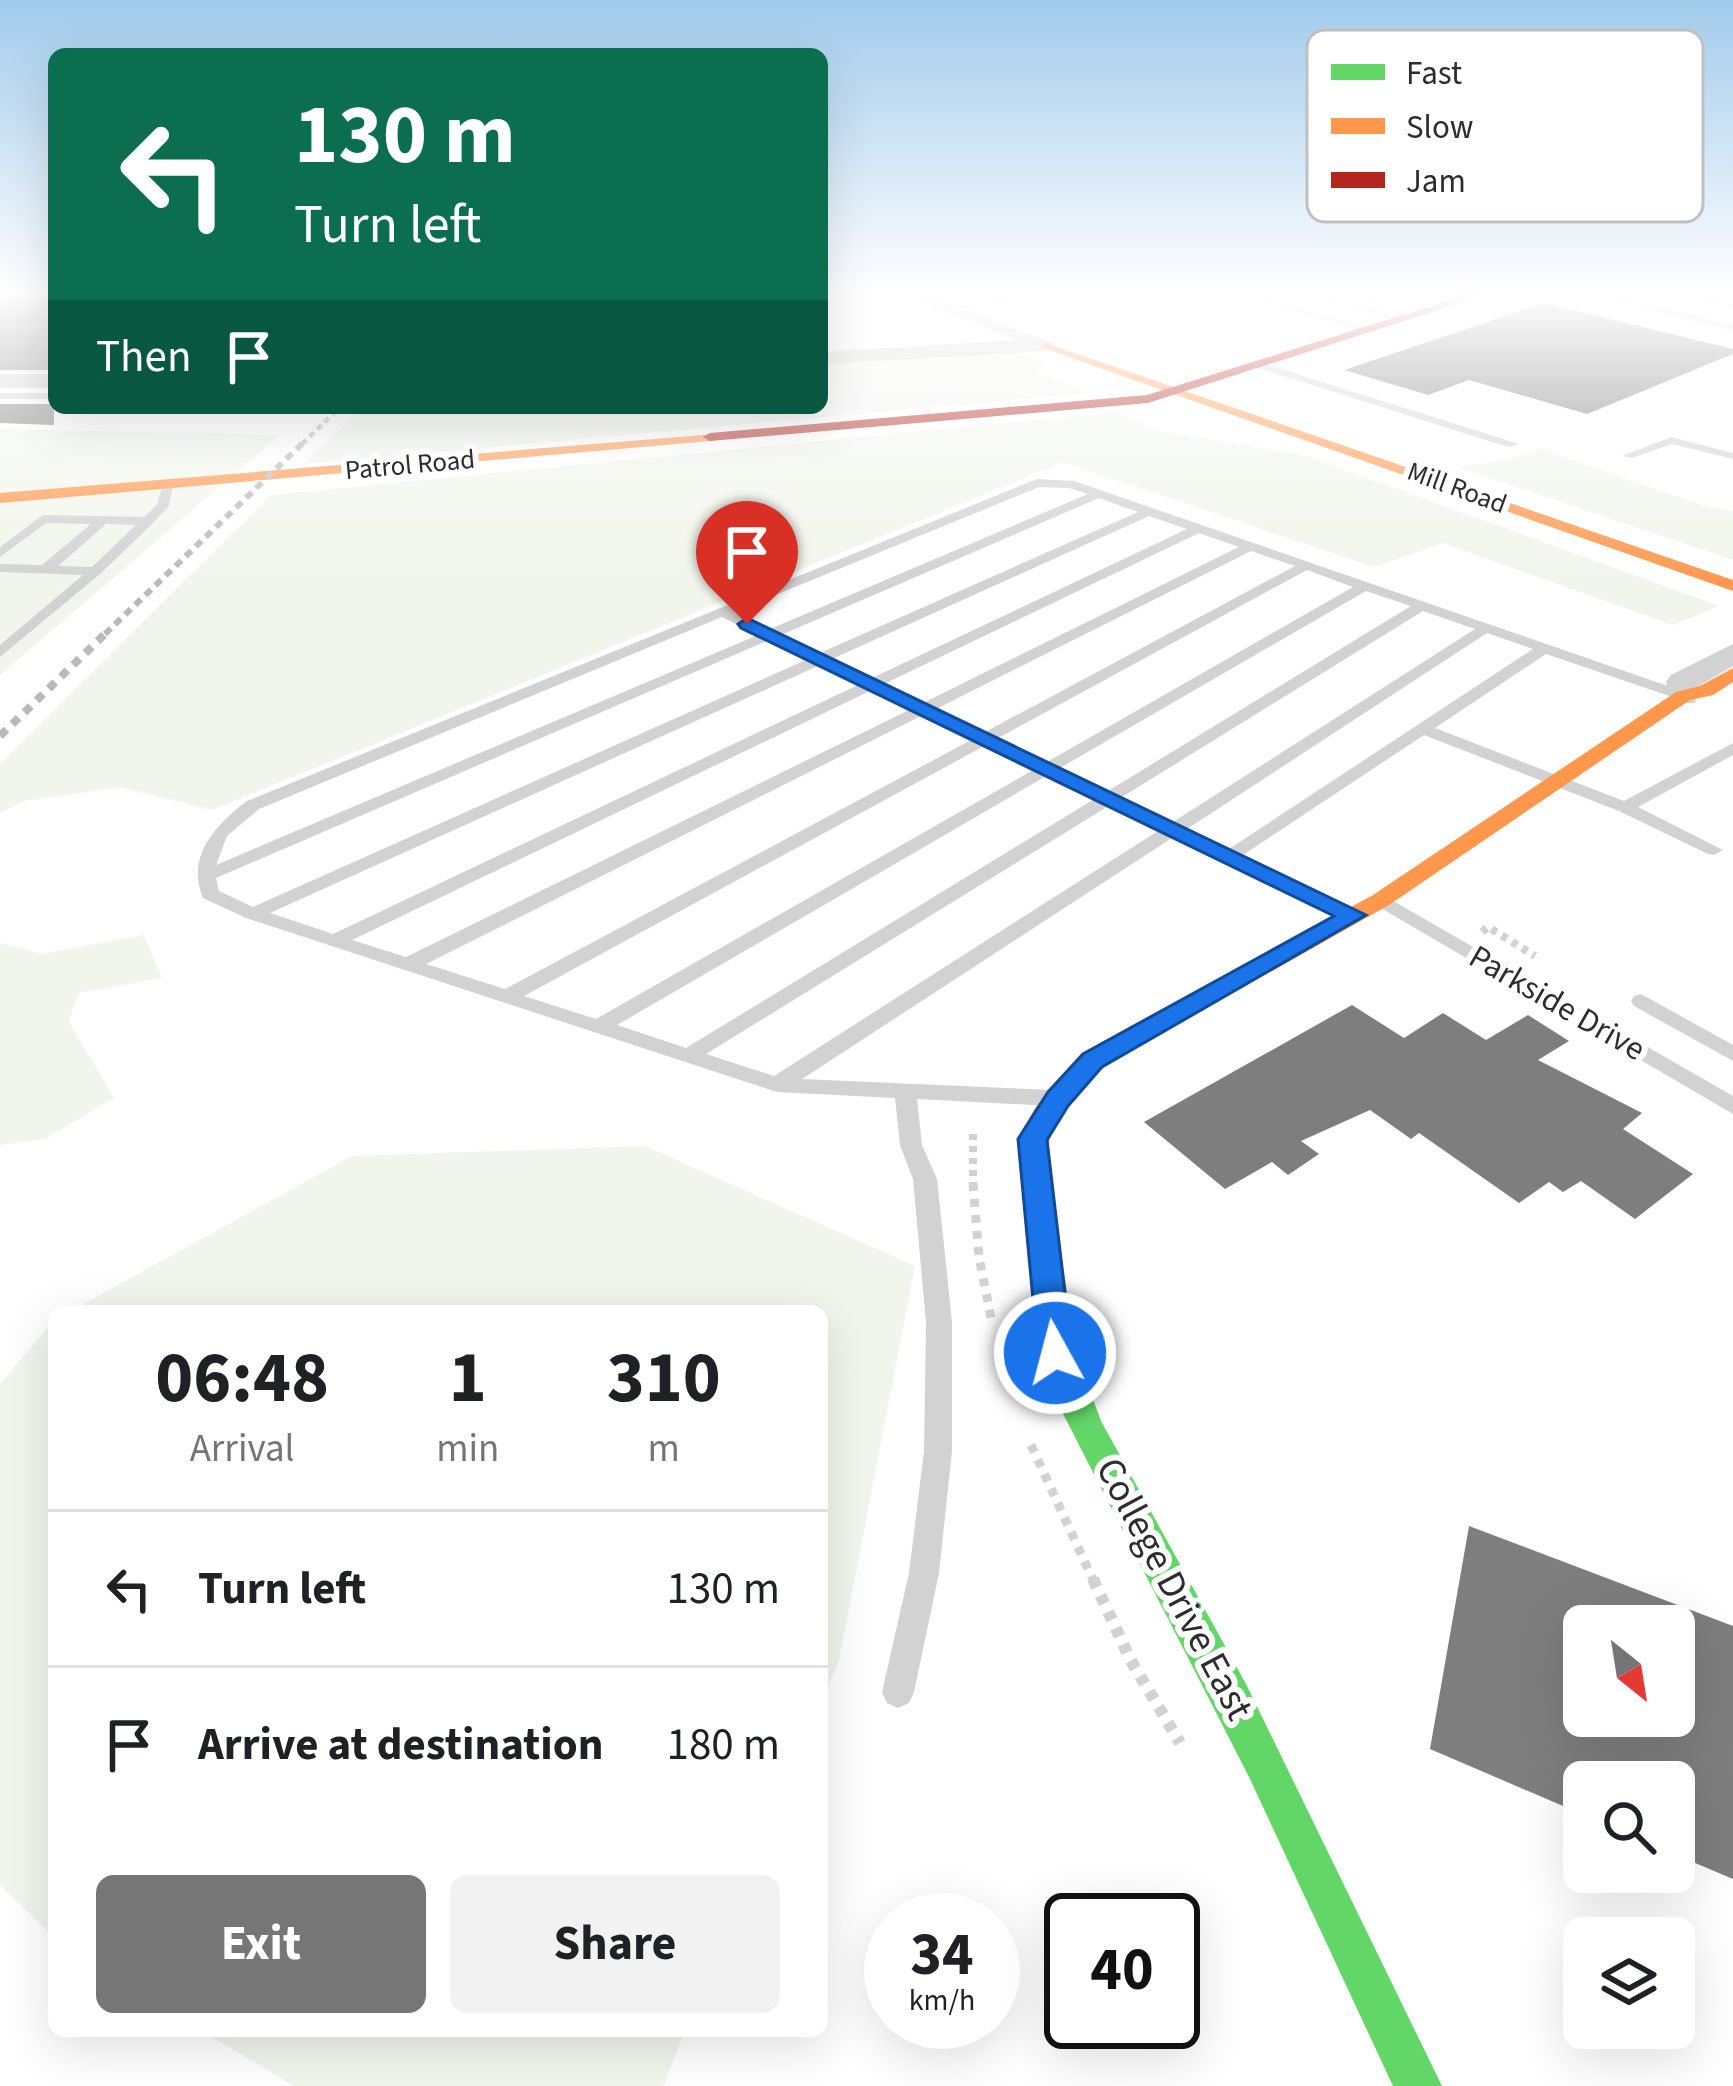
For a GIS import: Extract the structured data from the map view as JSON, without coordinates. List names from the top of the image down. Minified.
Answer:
{"streets":{"street":["Patrol Road","Mill Road","College Drive East"],"lane":["Parkside Drive"]},"crossings":[["Patrol Road","Mill Road"],["Parkside Drive","College Drive East"]],"legend":["Fast","Slow","Jam"],"north":"bottom right","page":{"turn":["130 m","Turn left"],"then":"Then","eta":["06:48","Arrival","1","min","310","m"],"list":[{"name":"Turn left","value":"130 m"},{"name":"Arrive at destination","value":"180 m"}],"buttons":["Exit","Share"],"speed":"34 km/h","limit":"40"}}
